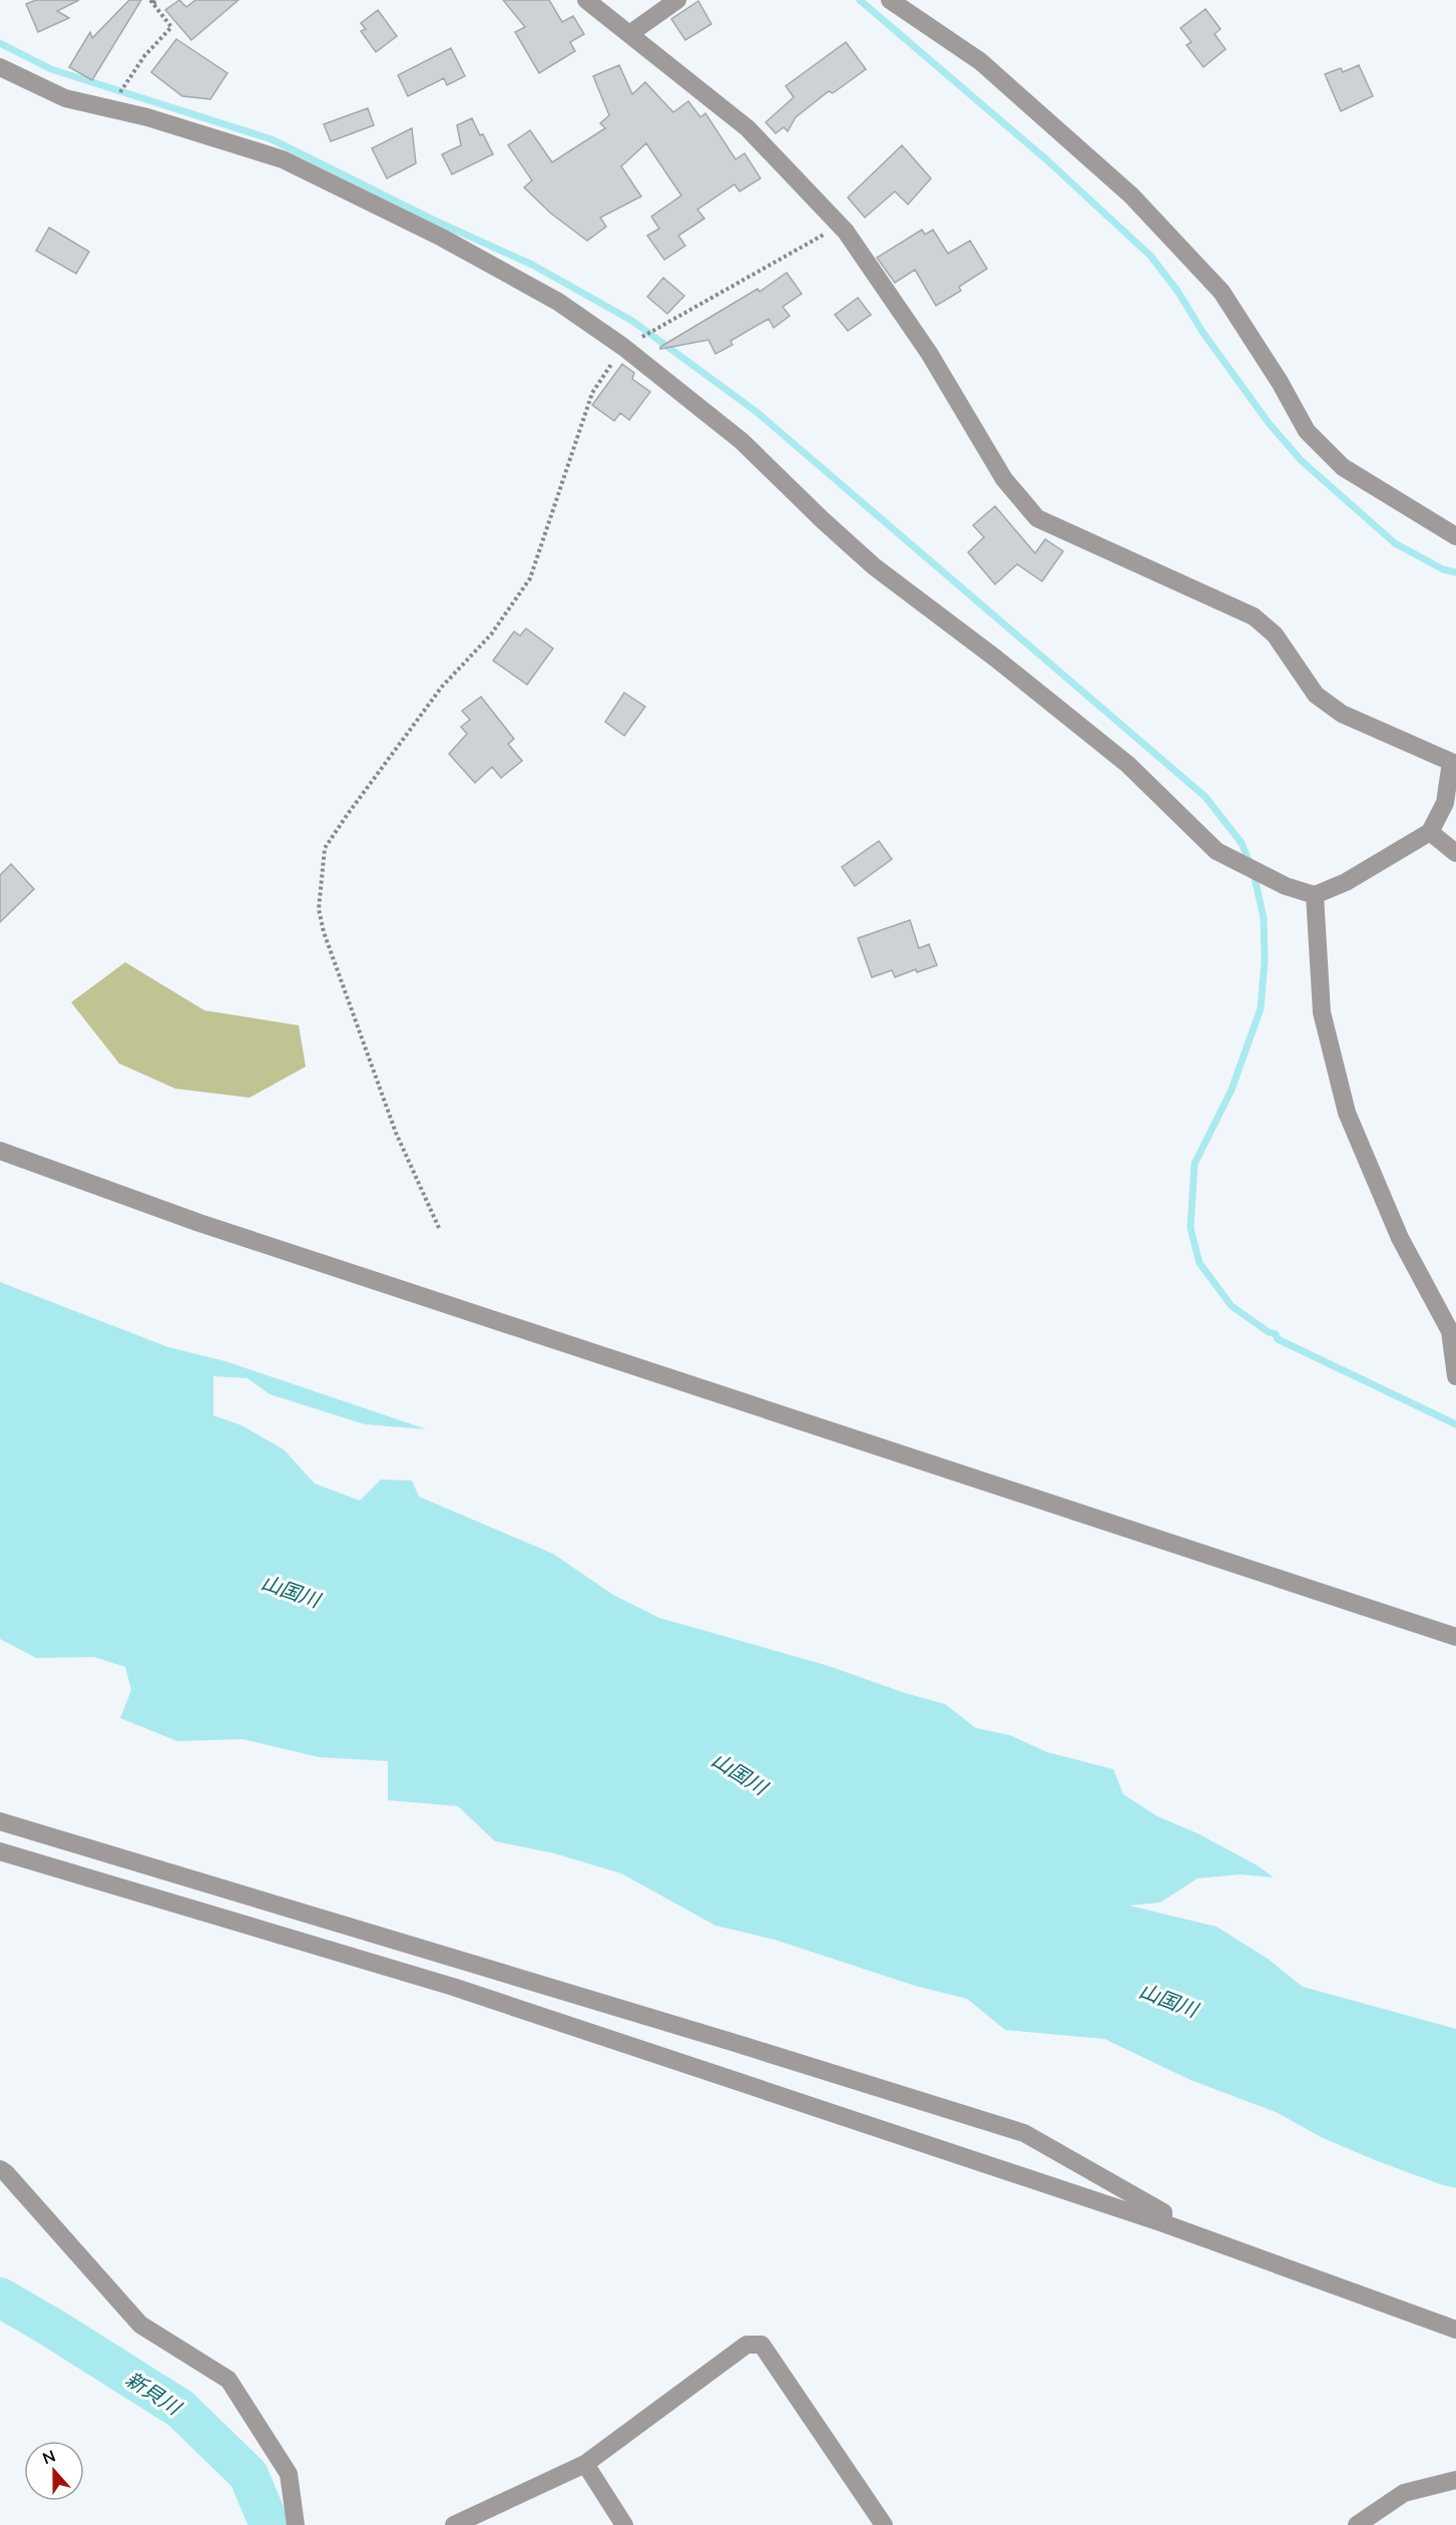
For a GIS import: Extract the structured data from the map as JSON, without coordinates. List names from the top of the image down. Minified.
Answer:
{"water":["山国川","新貝川"],"north":"top"}
